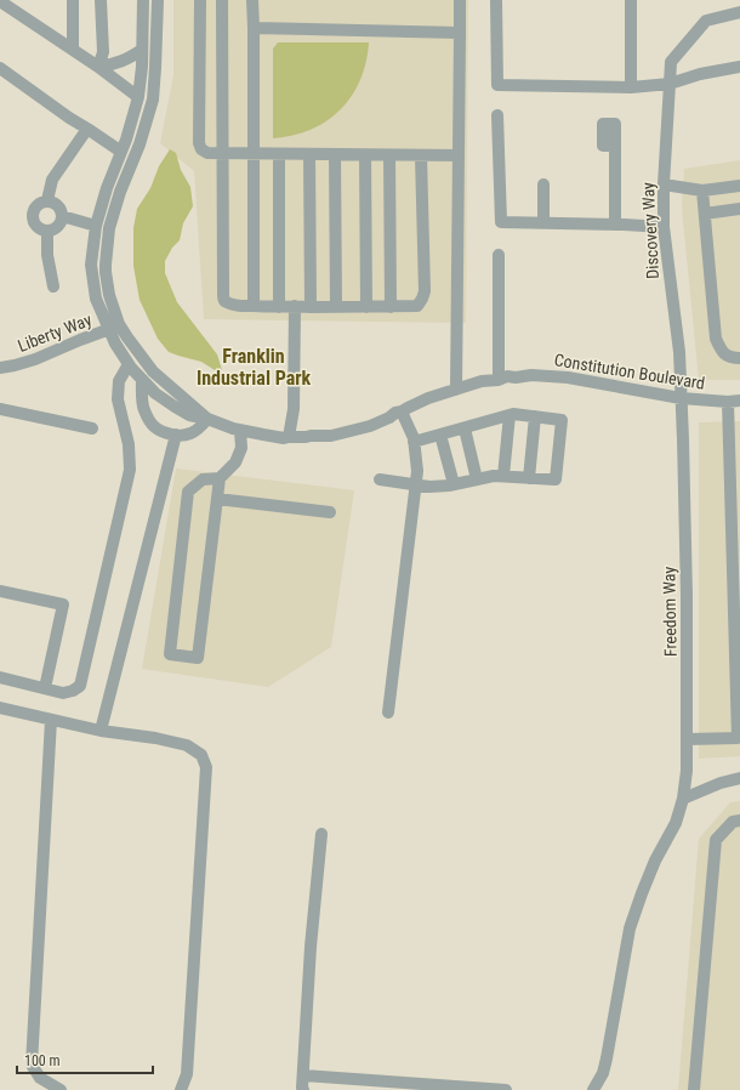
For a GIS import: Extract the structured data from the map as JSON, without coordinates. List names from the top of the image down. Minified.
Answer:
{"streets":{"street":["Discovery Way","Liberty Way","Constitution Boulevard","Freedom Way"]},"crossings":[["Discovery Way","Constitution Boulevard"],["Discovery Way","Freedom Way"],["Liberty Way","Constitution Boulevard"],["Constitution Boulevard","Freedom Way"]],"districts":["Franklin Industrial Park"],"scale_bar":"100 m"}
